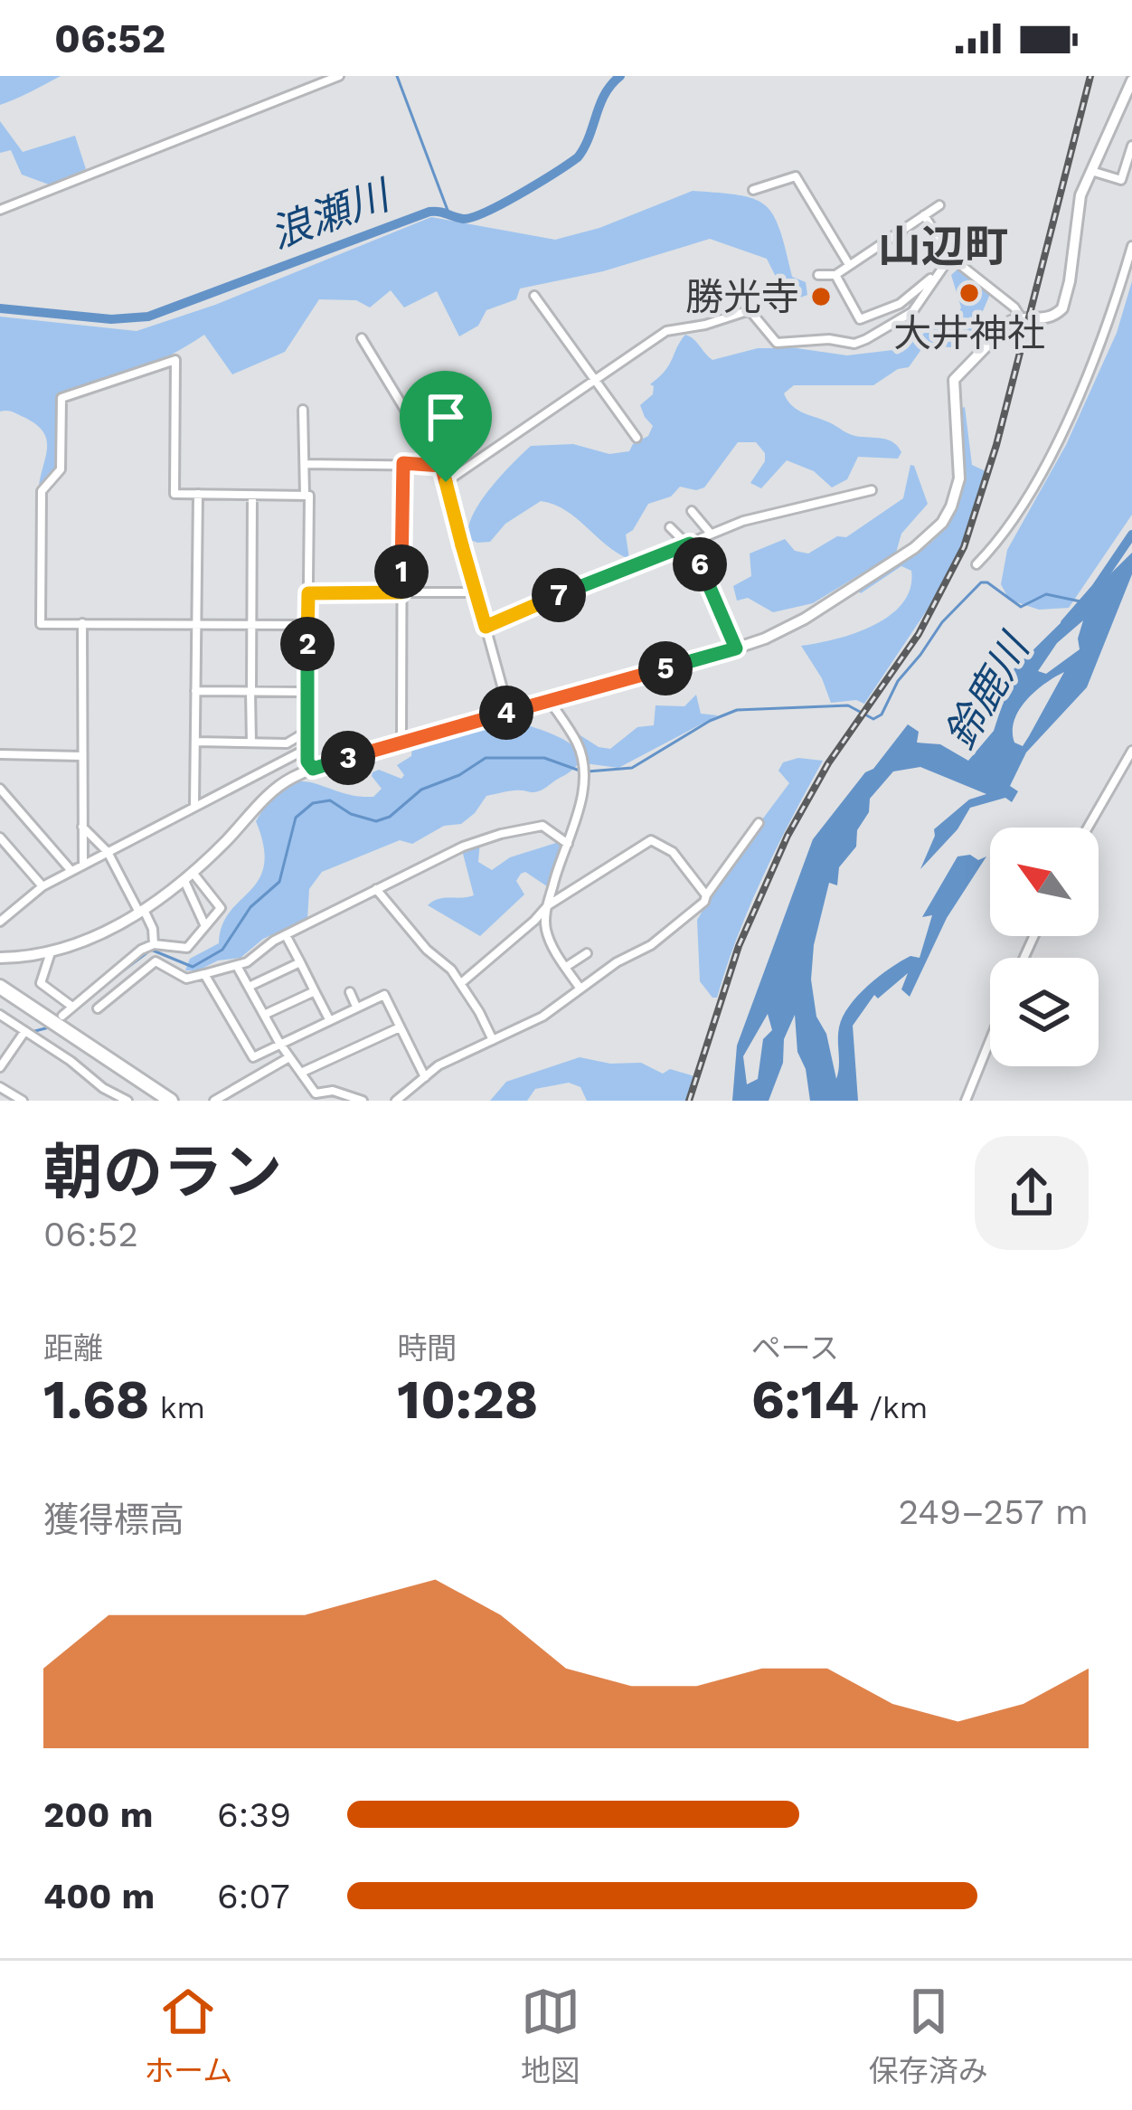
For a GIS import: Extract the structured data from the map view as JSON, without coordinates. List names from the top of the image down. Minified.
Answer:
{"districts":["山辺町"],"water":["浪瀬川","鈴鹿川"],"places":["大井神社","勝光寺"],"north":"top left","page":{"status":"06:52","pins":["6","1","7","2","5","4","3"],"heading":["朝のラン","06:52"],"stats":[["距離","1.68 km"],["時間","10:28"],["ペース","6:14 /km"]],"chart":["獲得標高","249–257 m"],"list":[{"name":"200 m","note":"6:39"},{"name":"400 m","note":"6:07"}],"tabs":["ホーム","地図","保存済み"]}}
